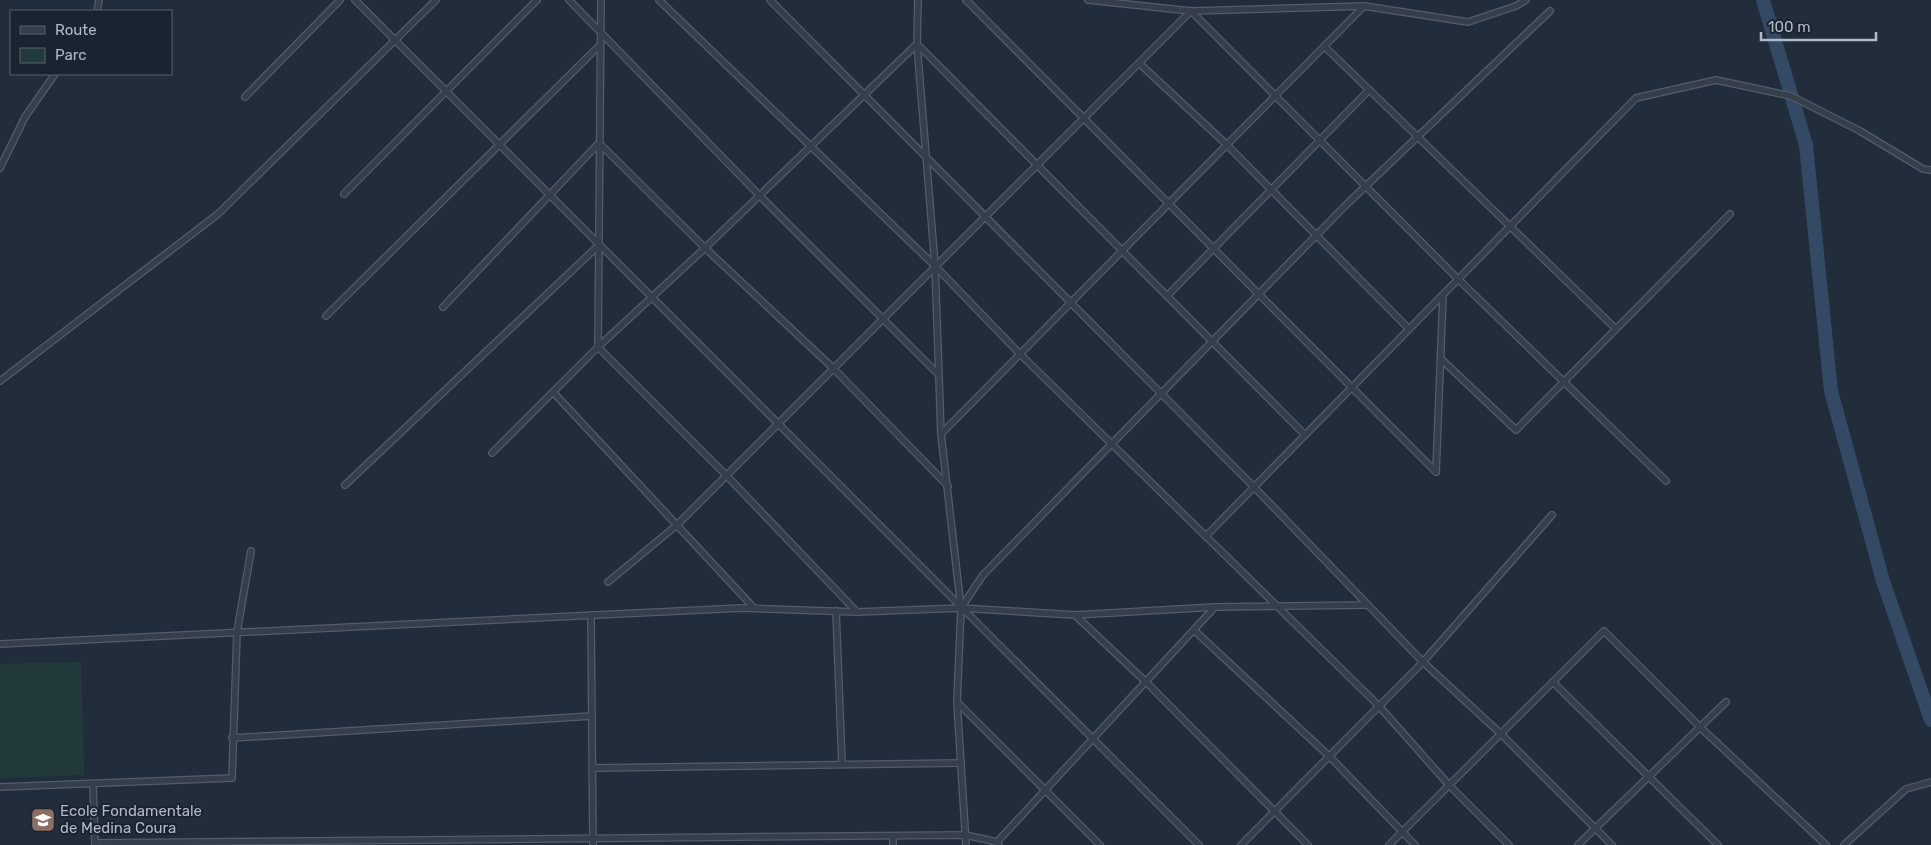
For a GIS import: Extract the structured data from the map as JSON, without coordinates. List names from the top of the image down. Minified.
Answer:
{"places":{"school or university":["Ecole Fondamentale de Medina Coura"]},"legend":["Route","Parc"],"scale_bar":"100 m"}
